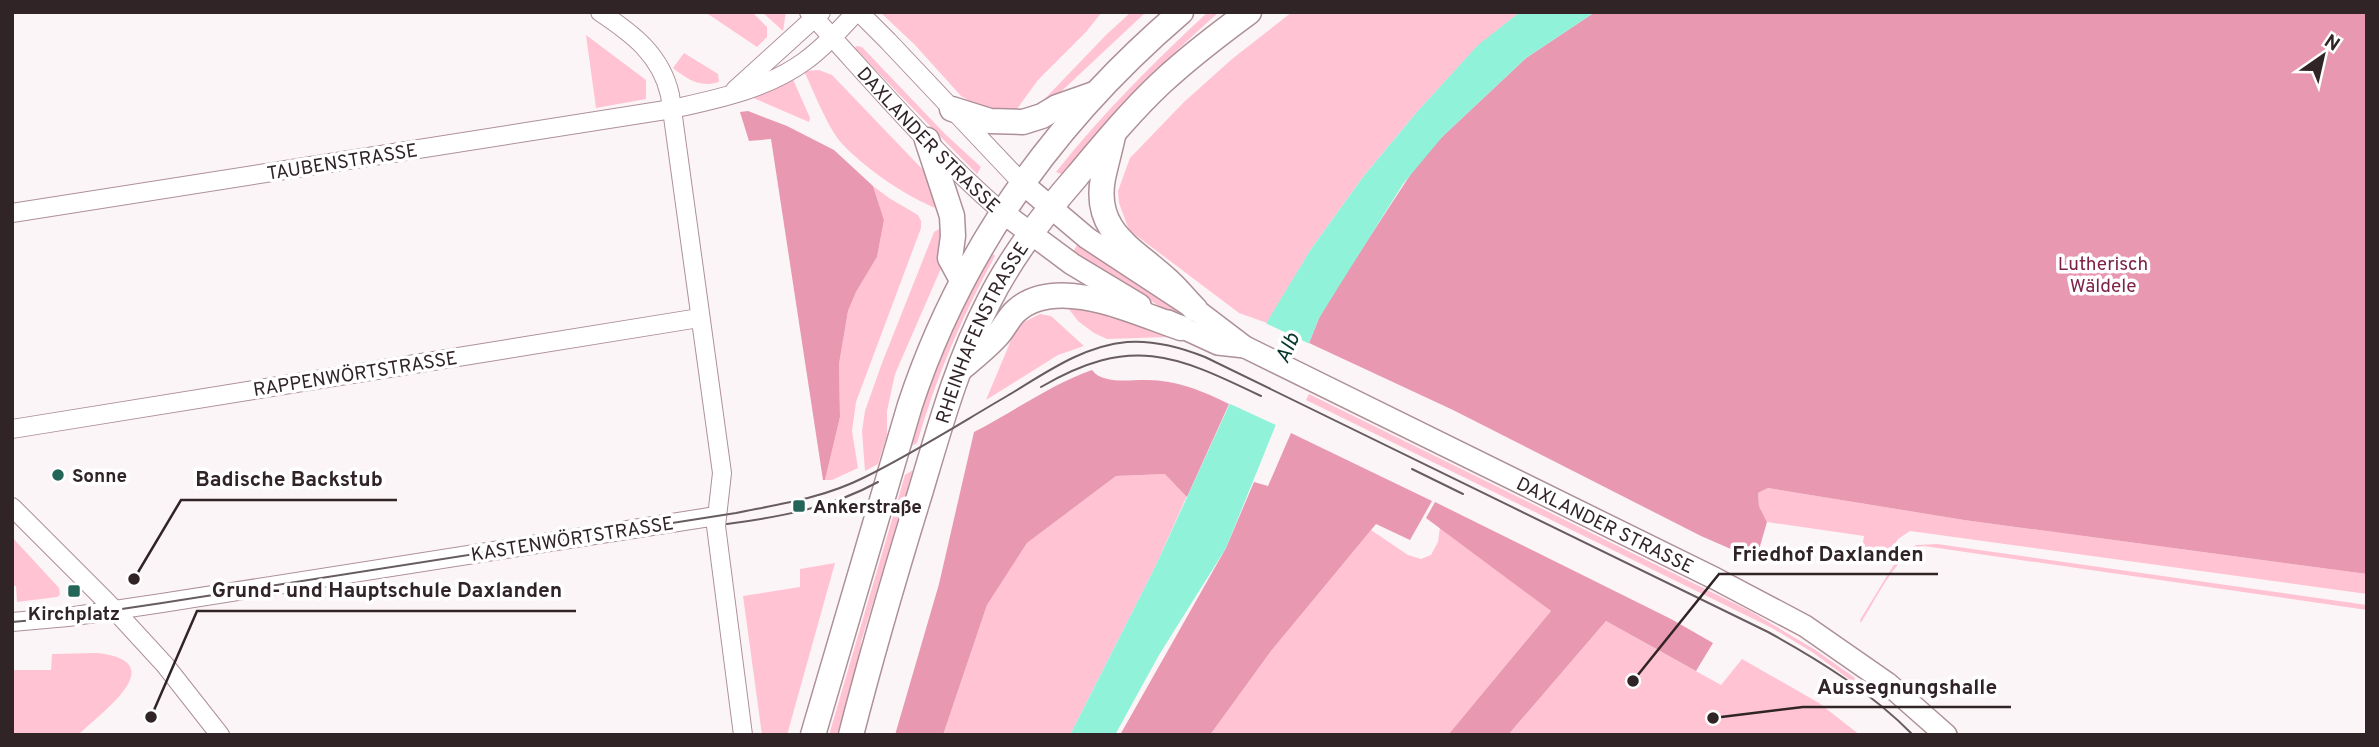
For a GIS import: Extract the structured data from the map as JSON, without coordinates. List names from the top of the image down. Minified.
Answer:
{"streets":{"main road":["RHEINHAFENSTRASSE"],"street":["DAXLANDER STRASSE","TAUBENSTRASSE","RAPPENWÖRTSTRASSE","KASTENWÖRTSTRASSE"]},"crossings":[["DAXLANDER STRASSE","TAUBENSTRASSE"],["DAXLANDER STRASSE","RHEINHAFENSTRASSE"]],"water":["Alb"],"parks":["Lutherisch Wäldele"],"places":{"other":["Sonne","Badische Backstub","Friedhof Daxlanden","Grund- und Hauptschule Daxlanden","Aussegnungshalle"],"transit":["Ankerstraße","Kirchplatz"]},"north":"top right"}
